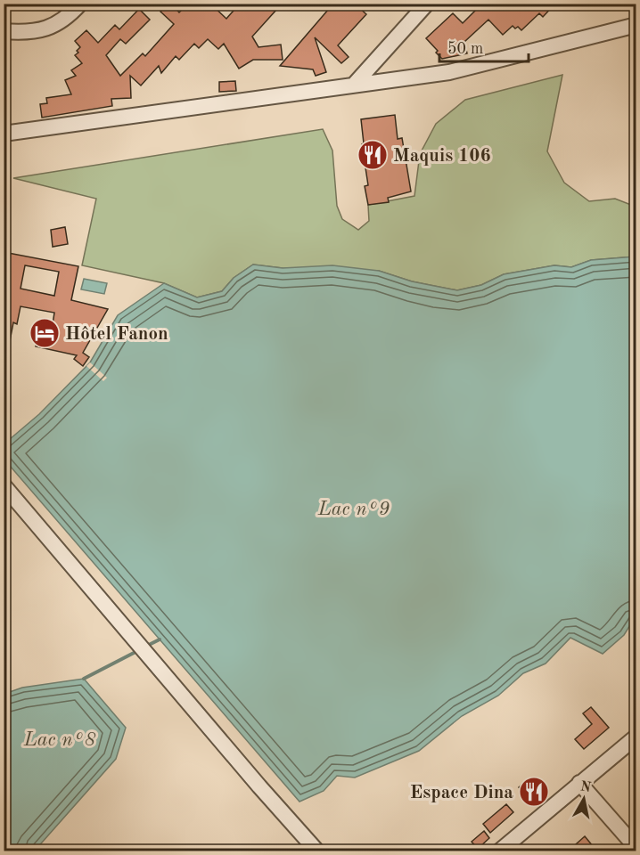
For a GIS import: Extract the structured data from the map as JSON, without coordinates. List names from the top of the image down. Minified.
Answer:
{"water":["Lac n°9","Lac n°8"],"places":{"restaurant":["Maquis 106","Espace Dina"],"hotel":["Hôtel Fanon"]},"scale_bar":"50 m","north":"top"}
